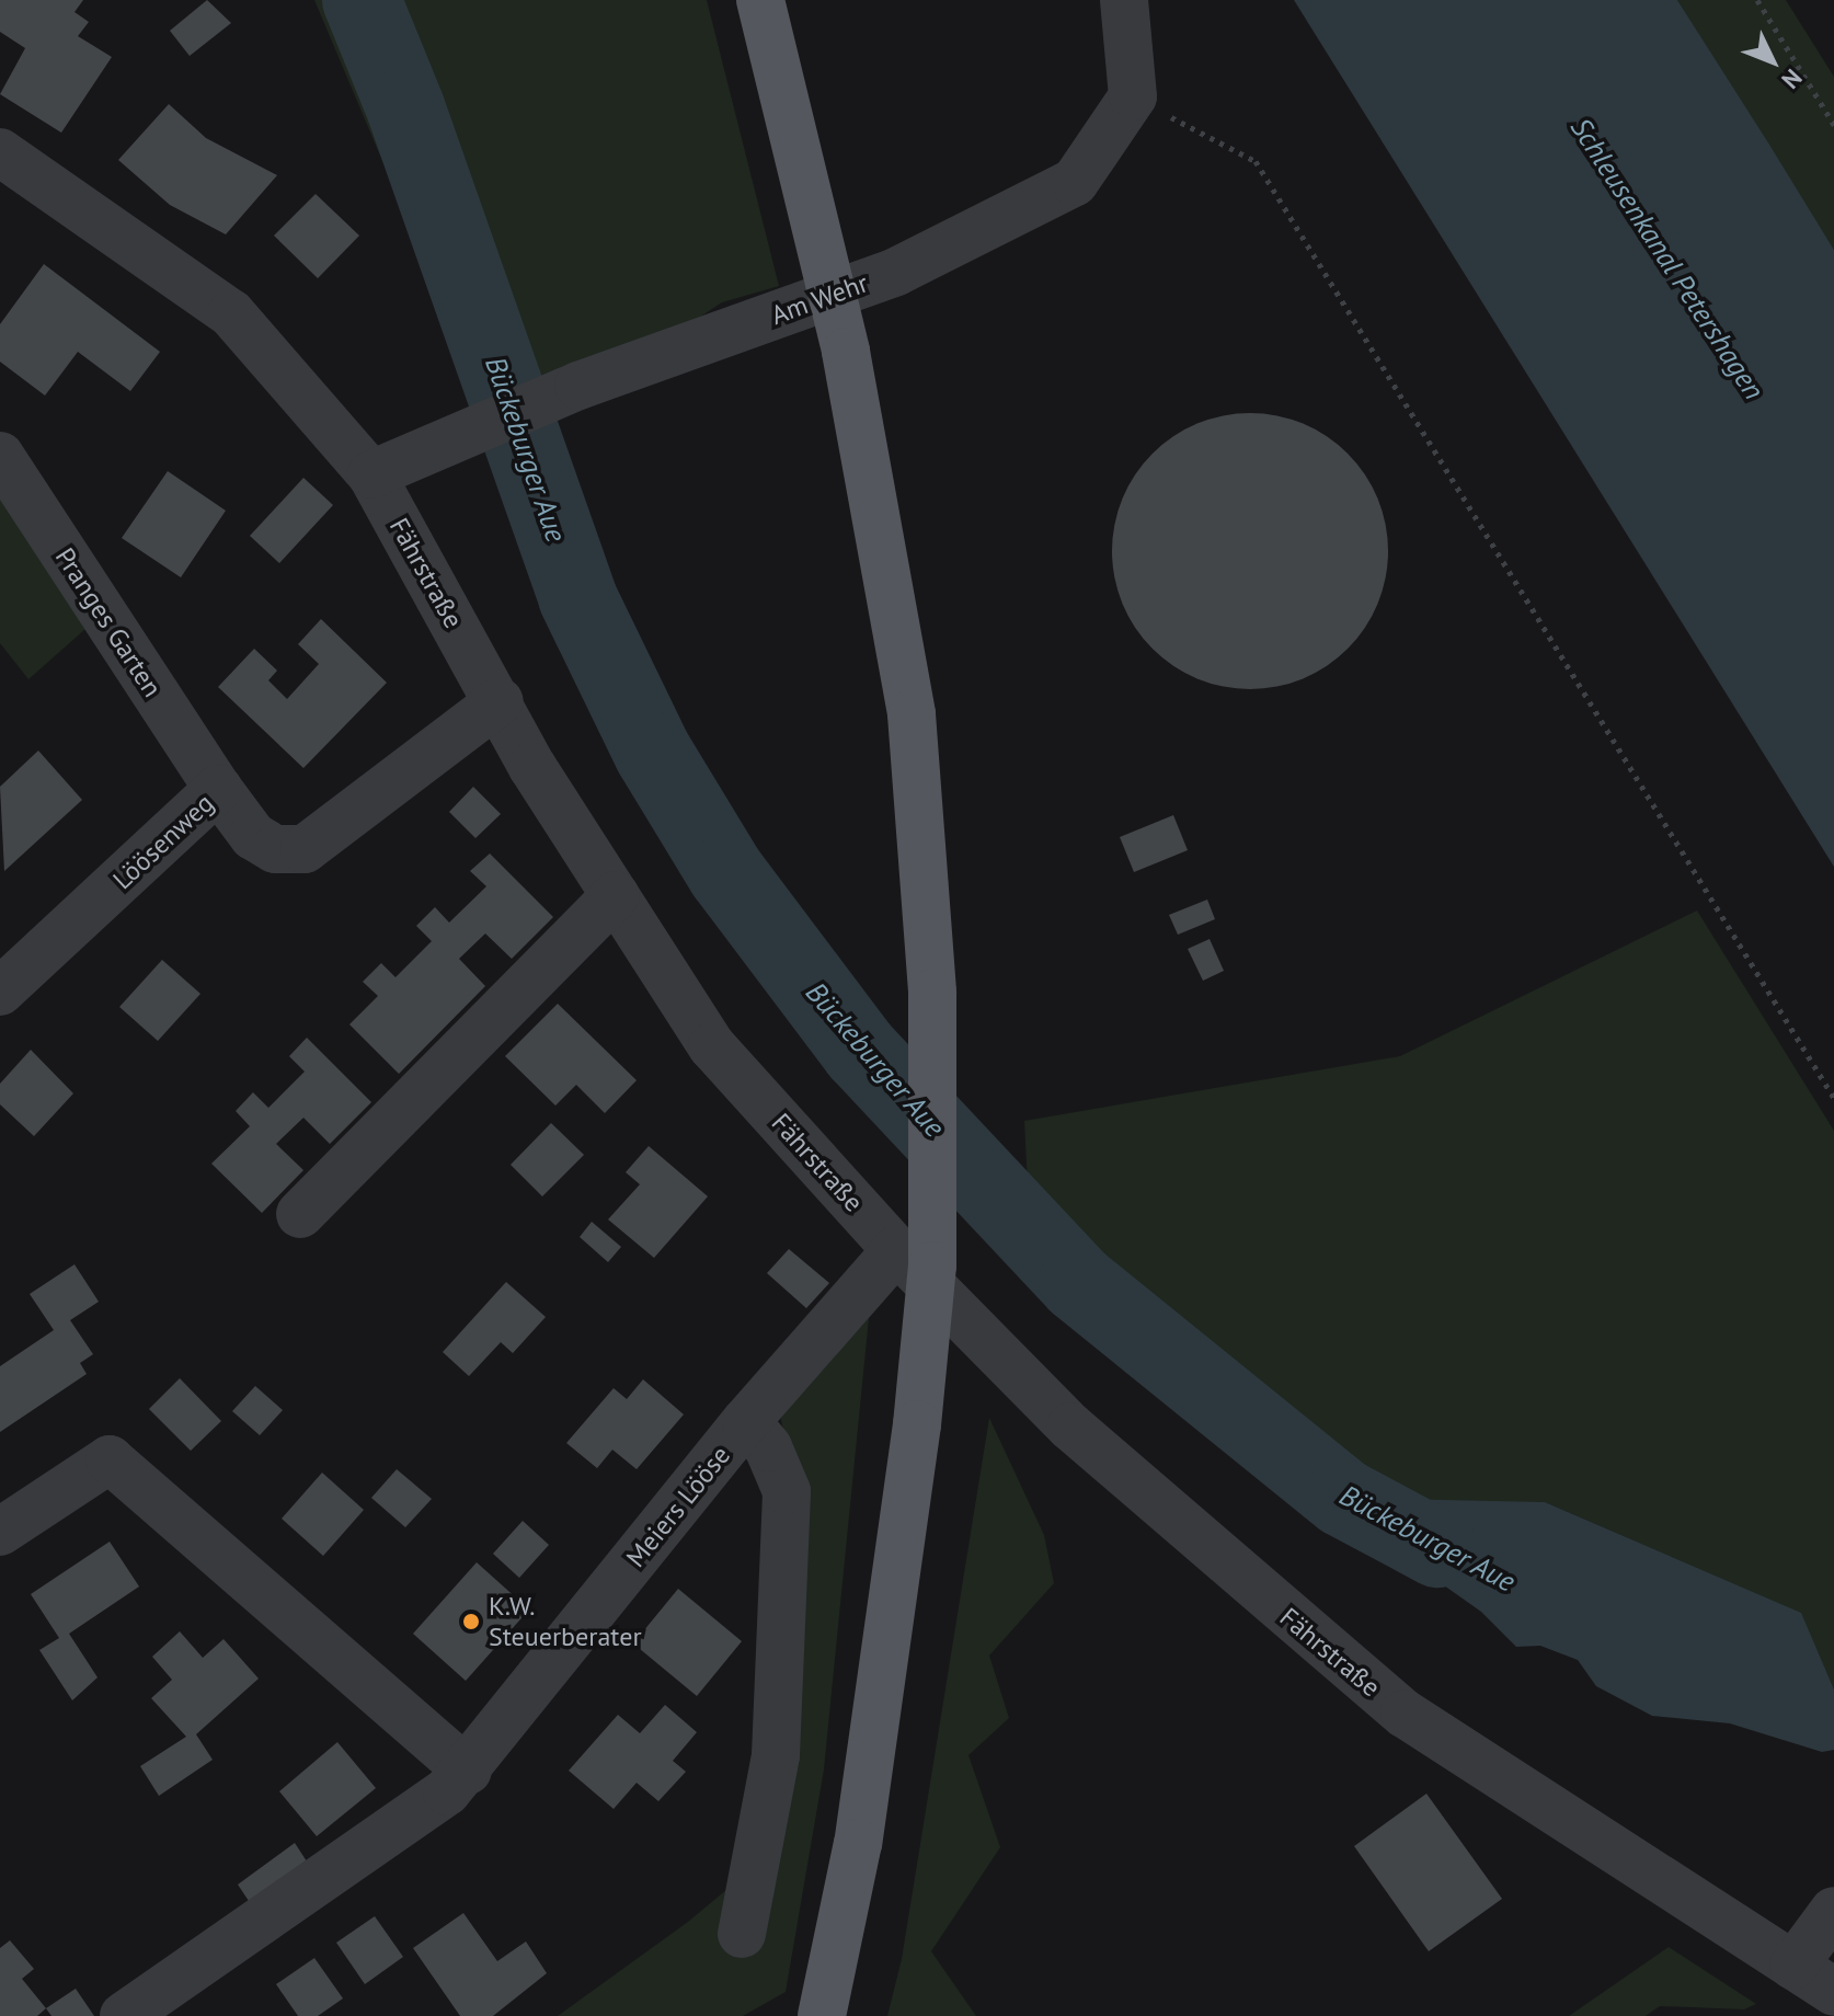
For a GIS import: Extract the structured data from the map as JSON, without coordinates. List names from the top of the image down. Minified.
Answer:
{"streets":{"street":["Am Wehr","Fährstraße","Pranges Garten","Löösenweg","Meiers Lööse"]},"crossings":[["Am Wehr","Fährstraße"],["Fährstraße","Löösenweg"],["Fährstraße","Meiers Lööse"],["Pranges Garten","Löösenweg"]],"water":["Schleusenkanal Petershagen","Bückeburger Aue"],"places":["K.W. Steuerberater"],"north":"bottom right"}
